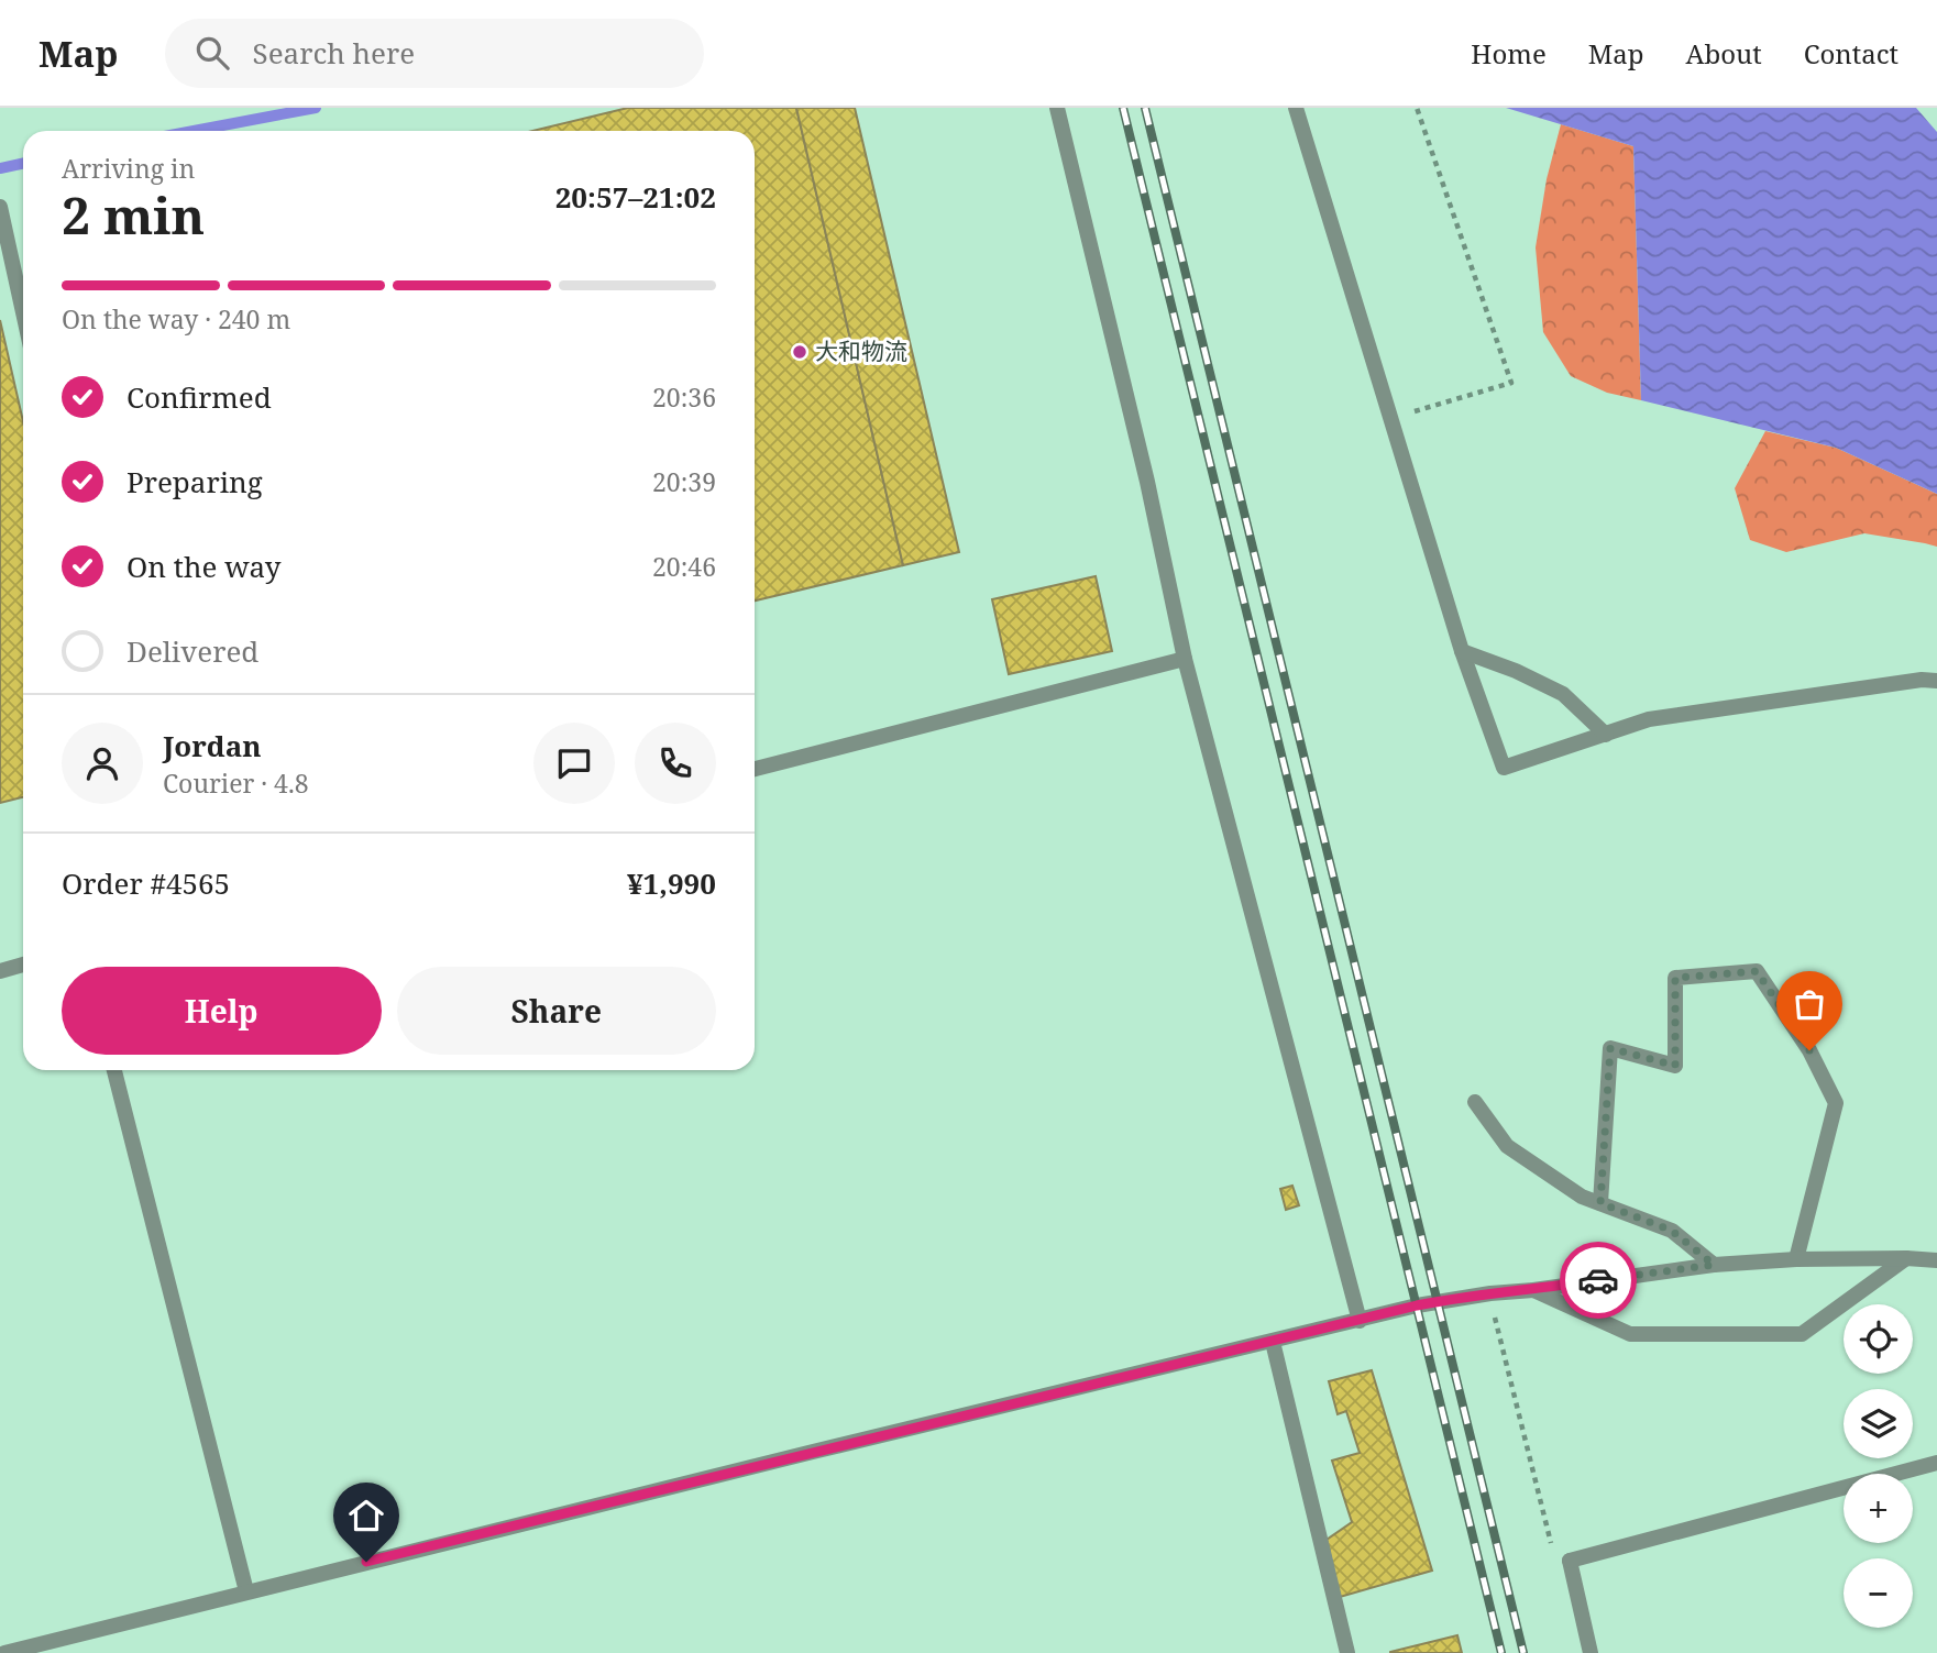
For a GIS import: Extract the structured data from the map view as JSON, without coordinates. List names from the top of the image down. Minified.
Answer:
{"places":["大和物流"],"page":{"header":"Map","search":"Search here","nav":["Home","Map","About","Contact"],"heading":["2 min","Arriving in","20:57–21:02"],"panel":["Jordan","Courier · 4.8","Order #4565","¥1,990"],"bar":"On the way · 240 m","list":[["Confirmed","20:36"],["Preparing","20:39"],["On the way","20:46"],"Delivered"],"buttons":["Help","Share"],"map_buttons":["+","−"]}}
